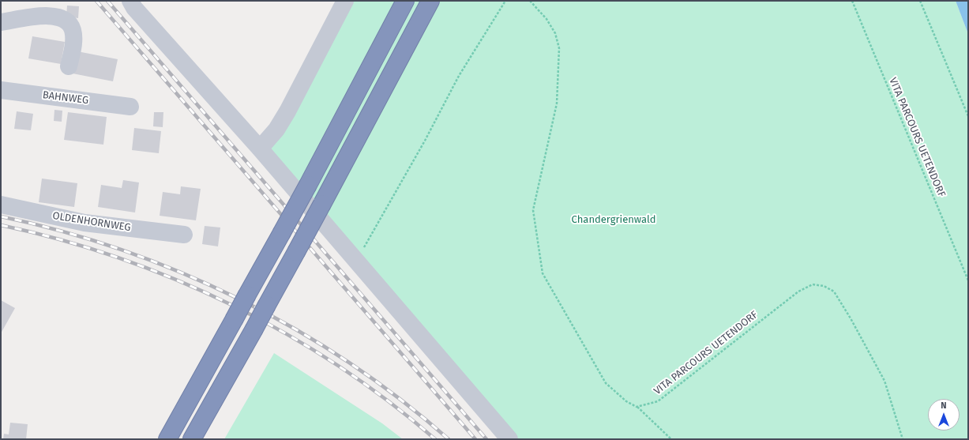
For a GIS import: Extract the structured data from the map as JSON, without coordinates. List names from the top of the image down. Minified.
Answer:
{"streets":{"street":["BAHNWEG","OLDENHORNWEG"],"path":["VITA PARCOURS UETENDORF"]},"parks":["Chandergrienwald"],"north":"top"}
